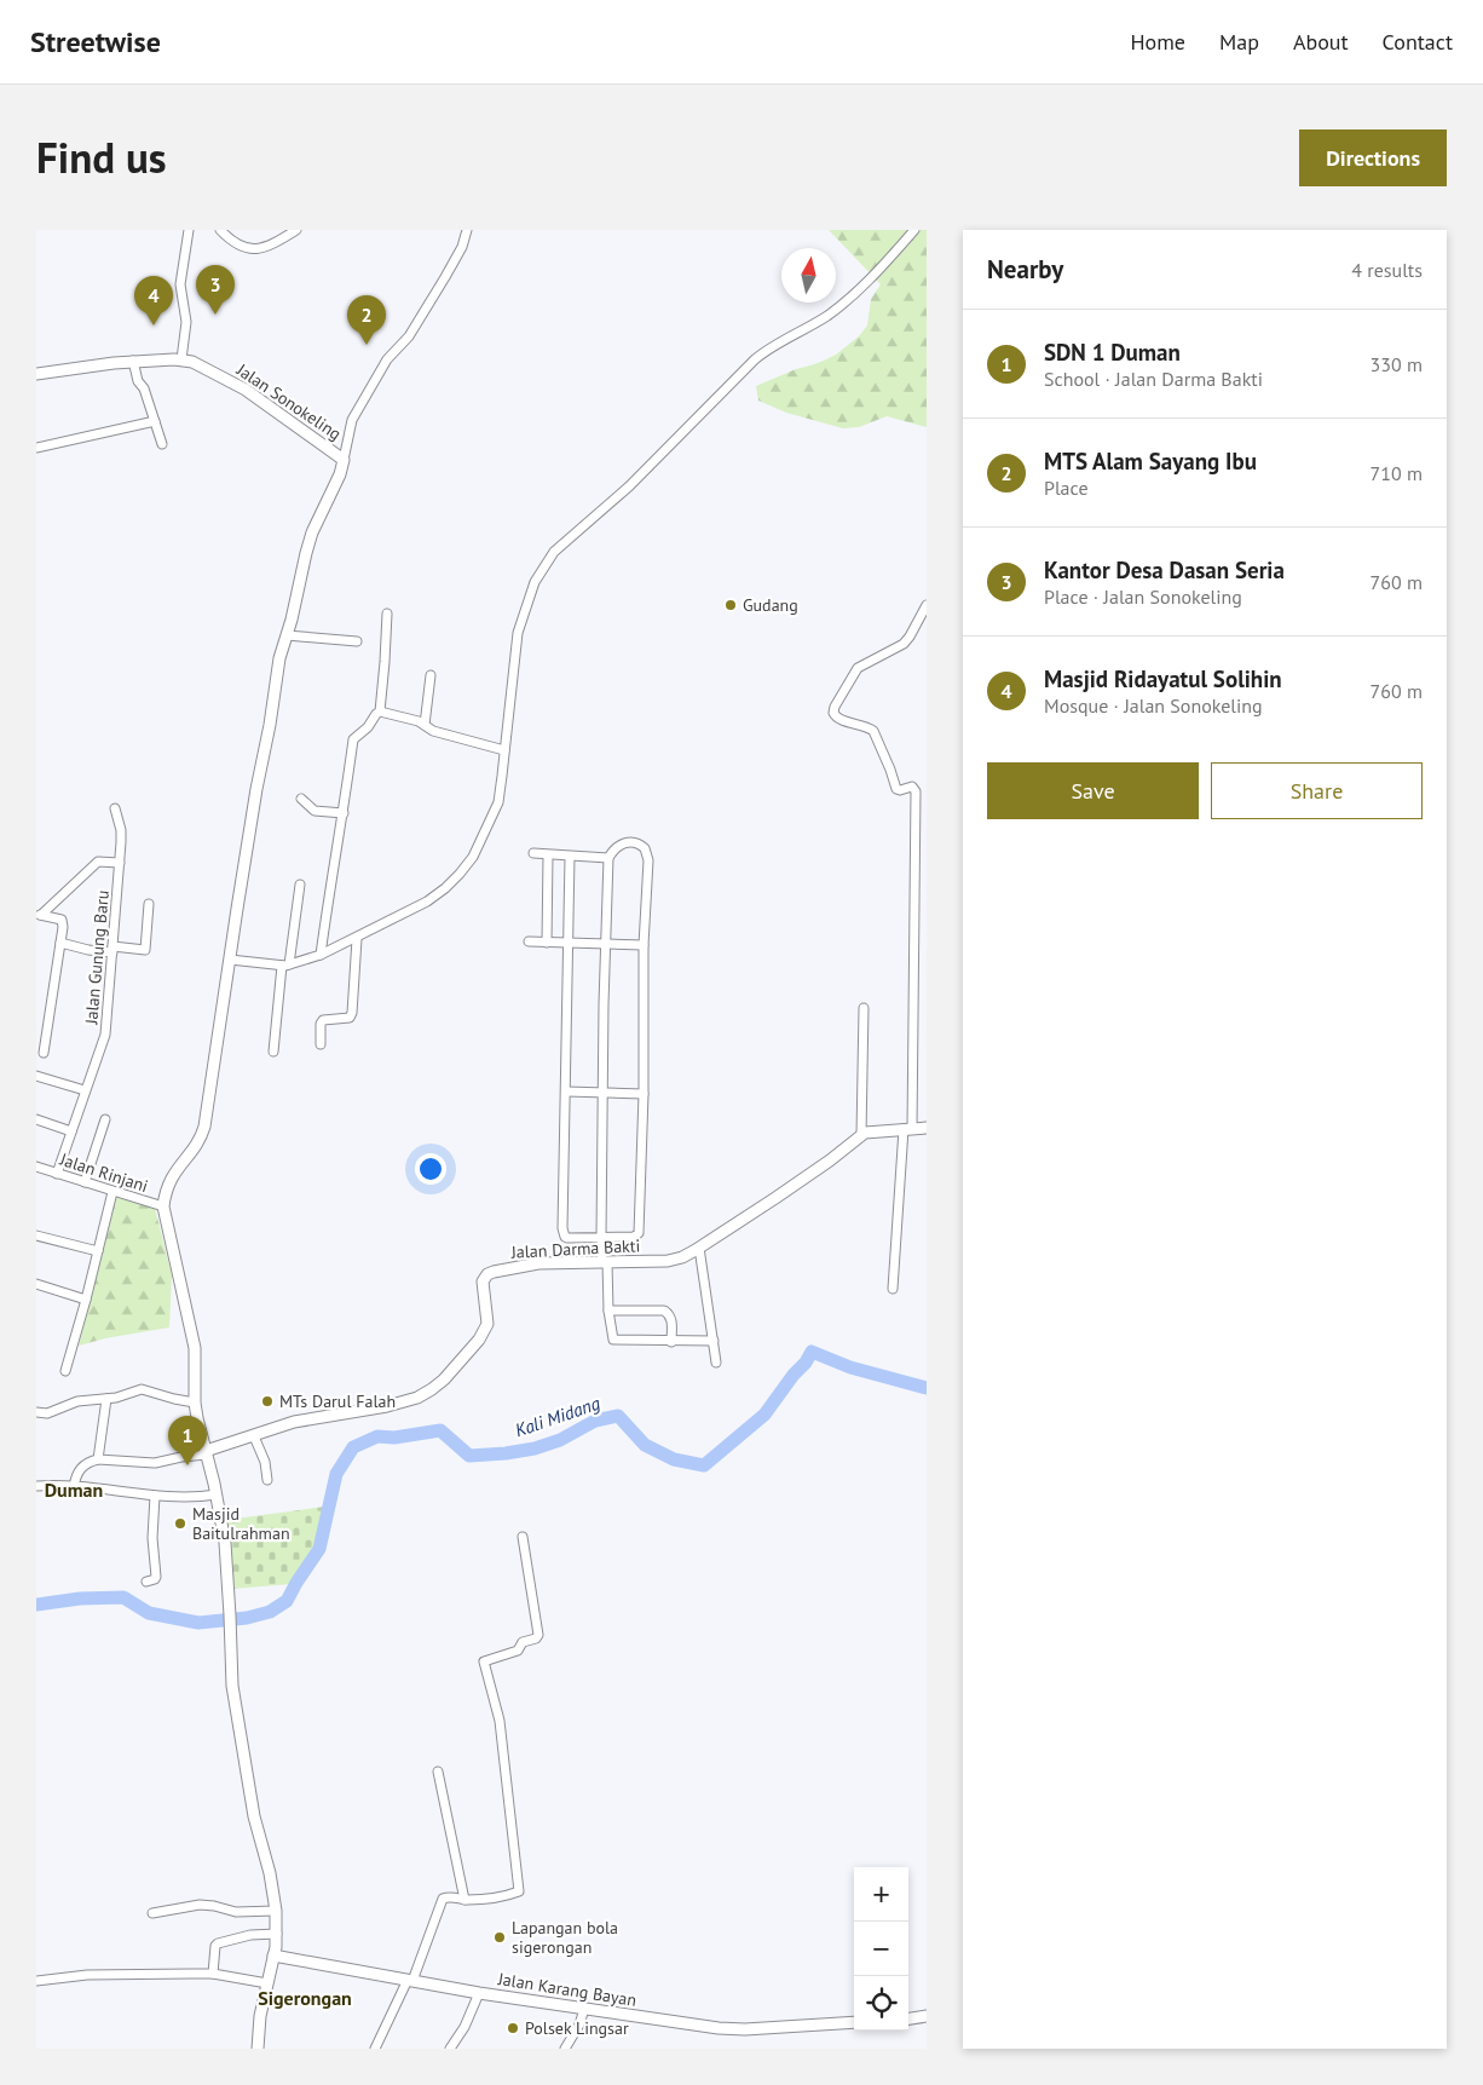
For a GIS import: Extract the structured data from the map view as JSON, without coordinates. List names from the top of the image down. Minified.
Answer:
{"streets":{"street":["Jalan Sonokeling","Jalan Gunung Baru","Jalan Rinjani","Jalan Darma Bakti","Jalan Karang Bayan"]},"crossings":[["Jalan Gunung Baru","Jalan Rinjani"]],"districts":["Duman","Sigerongan"],"water":["Kali Midang"],"places":["Gudang","MTs Darul Falah","Masjid Baitulrahman","Lapangan bola sigerongan","Polsek Lingsar"],"north":"top","page":{"header":"Streetwise","nav":["Home","Map","About","Contact"],"title":"Find us","buttons":["Directions",["Save","Share"]],"heading":["Nearby","4 results"],"pins":["3","4","2","1"],"list":[{"mark":"1","name":"SDN 1 Duman","note":"School · Jalan Darma Bakti","value":"330 m"},{"mark":"2","name":"MTS Alam Sayang Ibu","note":"Place","value":"710 m"},{"mark":"3","name":"Kantor Desa Dasan Seria","note":"Place · Jalan Sonokeling","value":"760 m"},{"mark":"4","name":"Masjid Ridayatul Solihin","note":"Mosque · Jalan Sonokeling","value":"760 m"}],"map_buttons":["+","−"]}}
